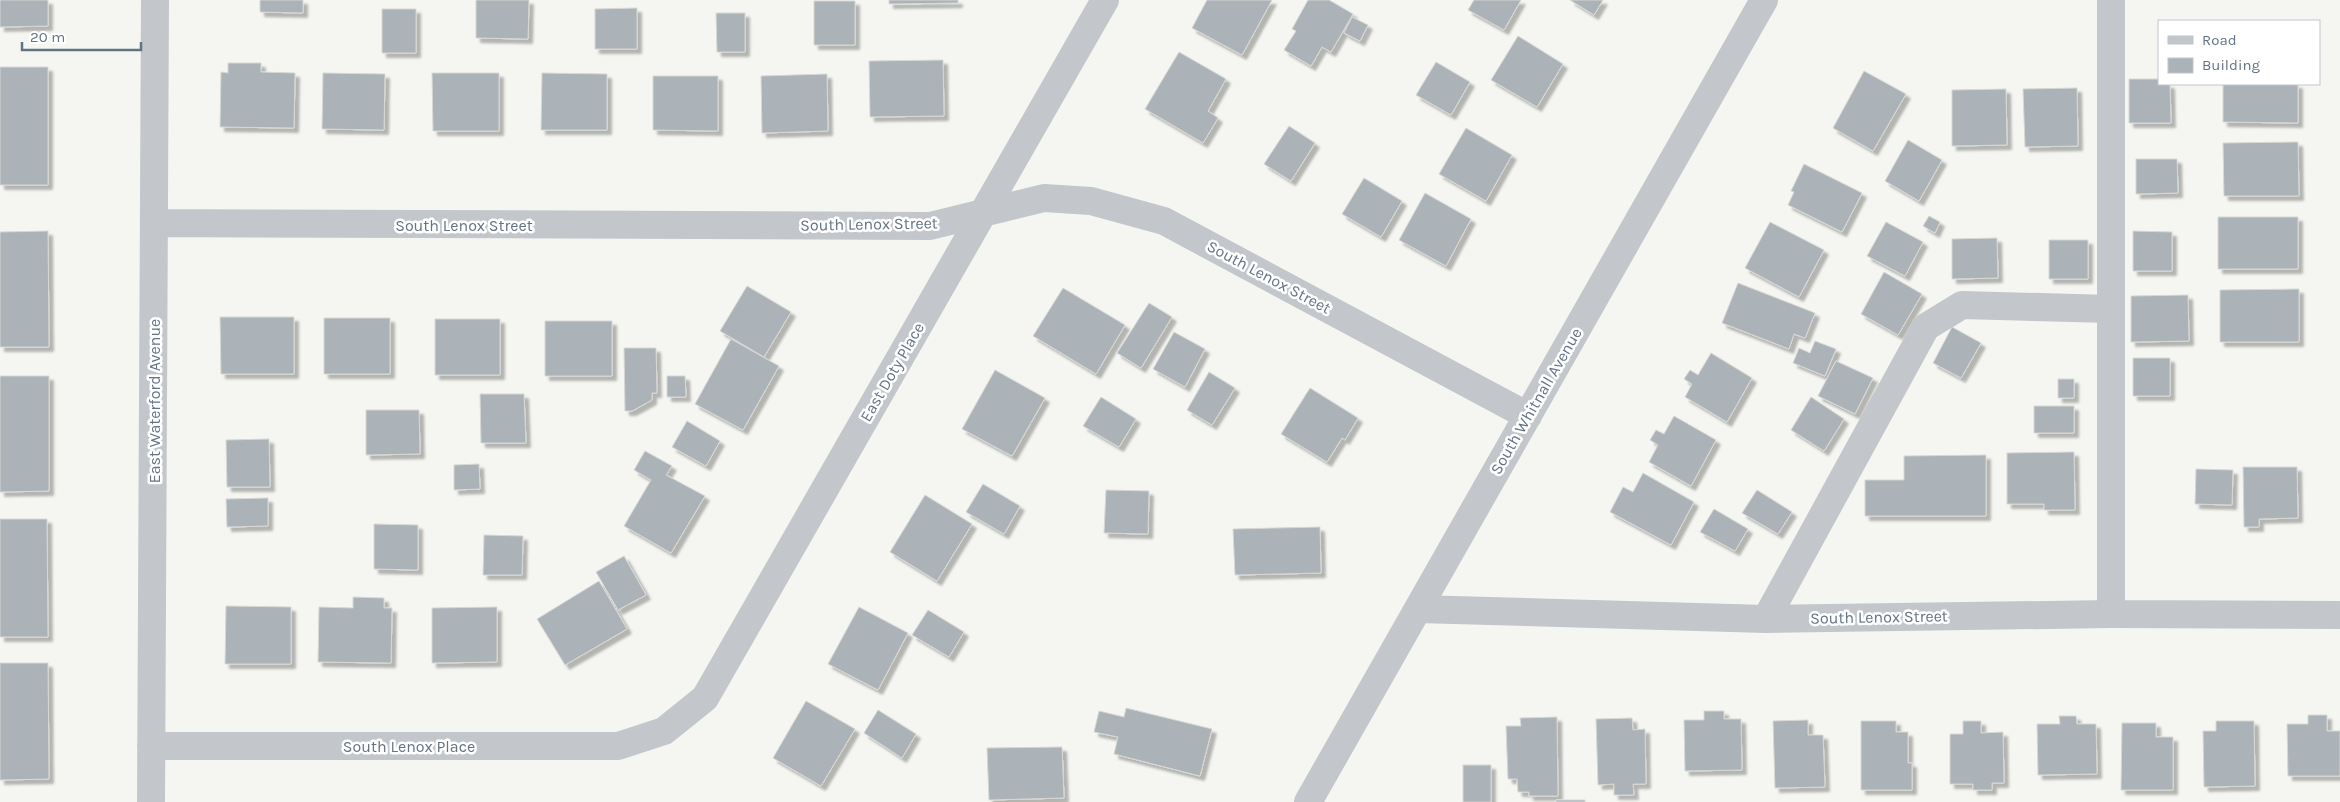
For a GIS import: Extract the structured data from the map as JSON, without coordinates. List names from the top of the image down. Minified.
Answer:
{"streets":{"street":["South Lenox Street","East Doty Place","East Waterford Avenue","South Whitnall Avenue","South Lenox Place"]},"crossings":[["South Lenox Street","East Doty Place"],["South Lenox Street","East Waterford Avenue"],["South Lenox Street","South Whitnall Avenue"],["East Doty Place","South Lenox Place"],["East Waterford Avenue","South Lenox Place"]],"legend":["Road","Building"],"scale_bar":"20 m"}
